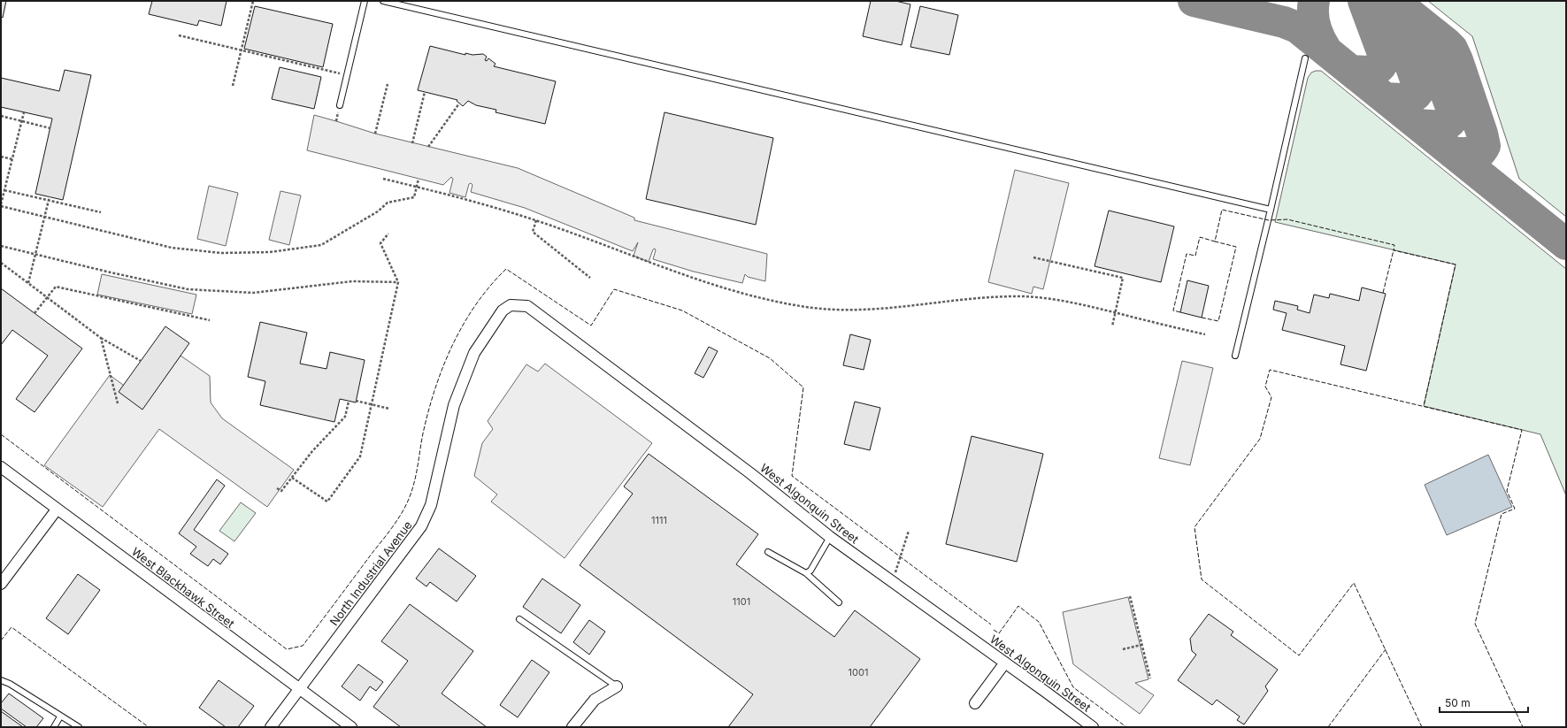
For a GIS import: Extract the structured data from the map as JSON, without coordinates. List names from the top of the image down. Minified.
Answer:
{"streets":{"street":["West Algonquin Street","North Industrial Avenue","West Blackhawk Street"]},"crossings":[["West Algonquin Street","North Industrial Avenue"],["North Industrial Avenue","West Blackhawk Street"]],"house_numbers":["1111","1101","1001"],"scale_bar":"50 m"}
